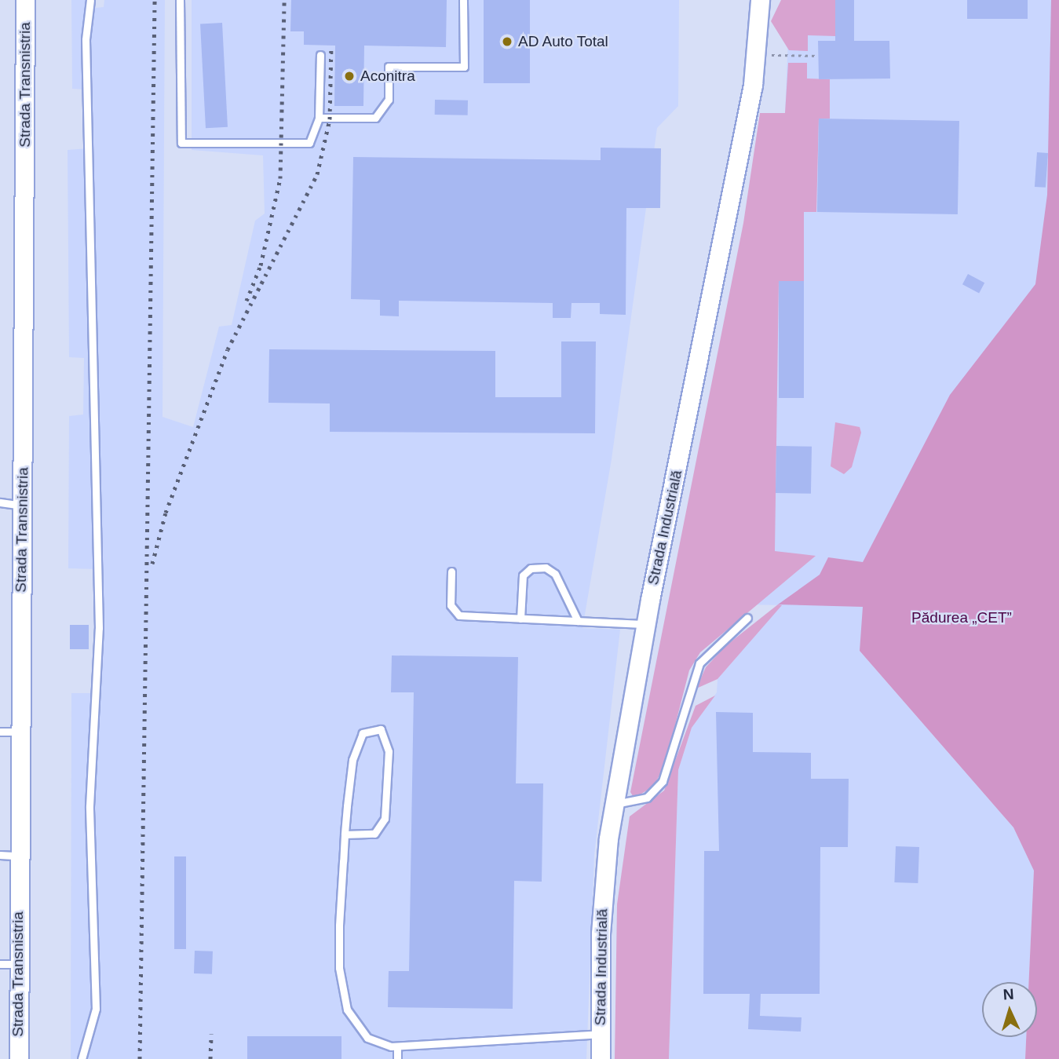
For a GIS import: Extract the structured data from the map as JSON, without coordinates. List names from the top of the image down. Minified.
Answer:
{"streets":{"street":["Strada Transnistria","Strada Industrială"]},"parks":["Pădurea „CET”"],"places":["AD Auto Total","Aconitra"],"north":"top"}
